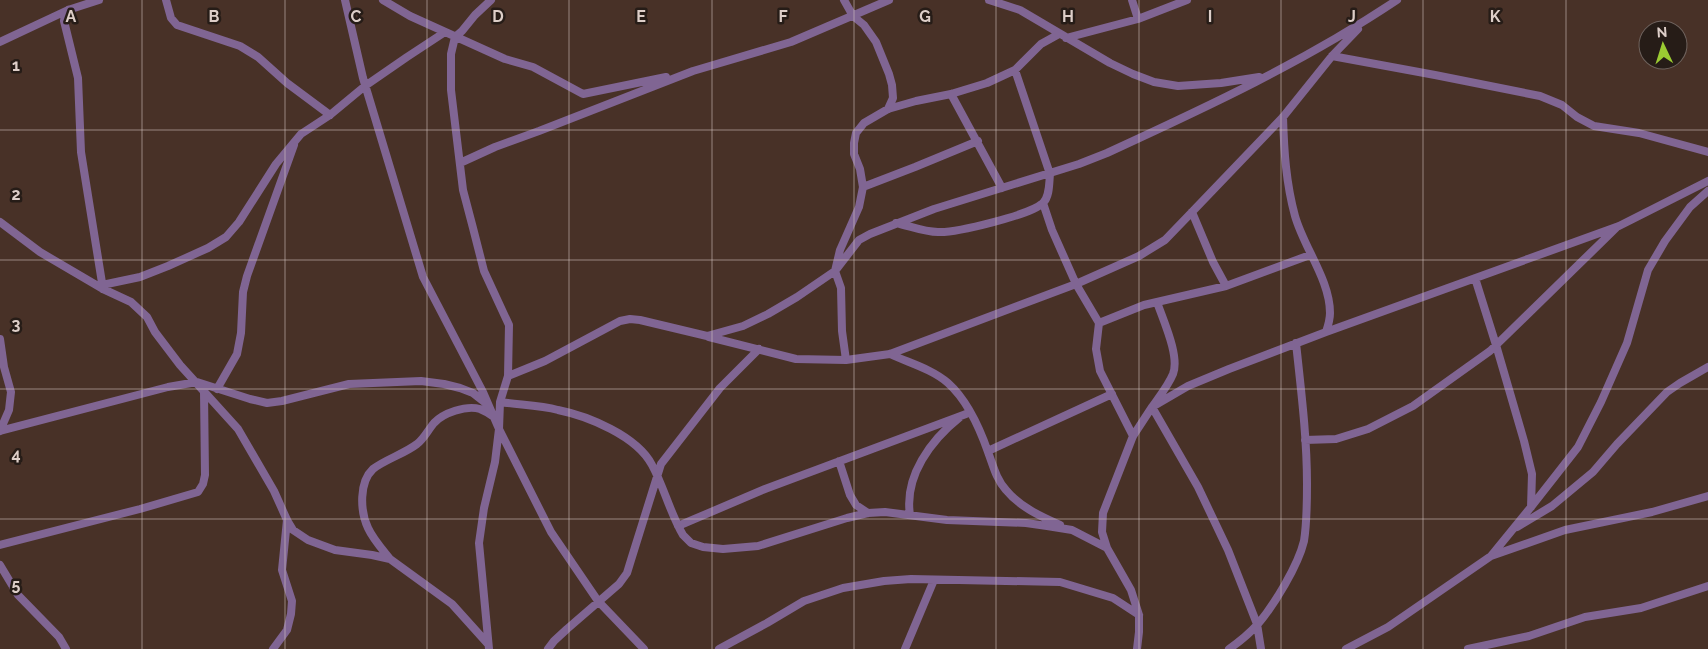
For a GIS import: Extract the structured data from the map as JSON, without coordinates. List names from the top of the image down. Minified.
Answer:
{"north":"top","grid":{"columns":["A","B","C","D","E","F","G","H","I","J","K"],"rows":["1","2","3","4","5"]}}
